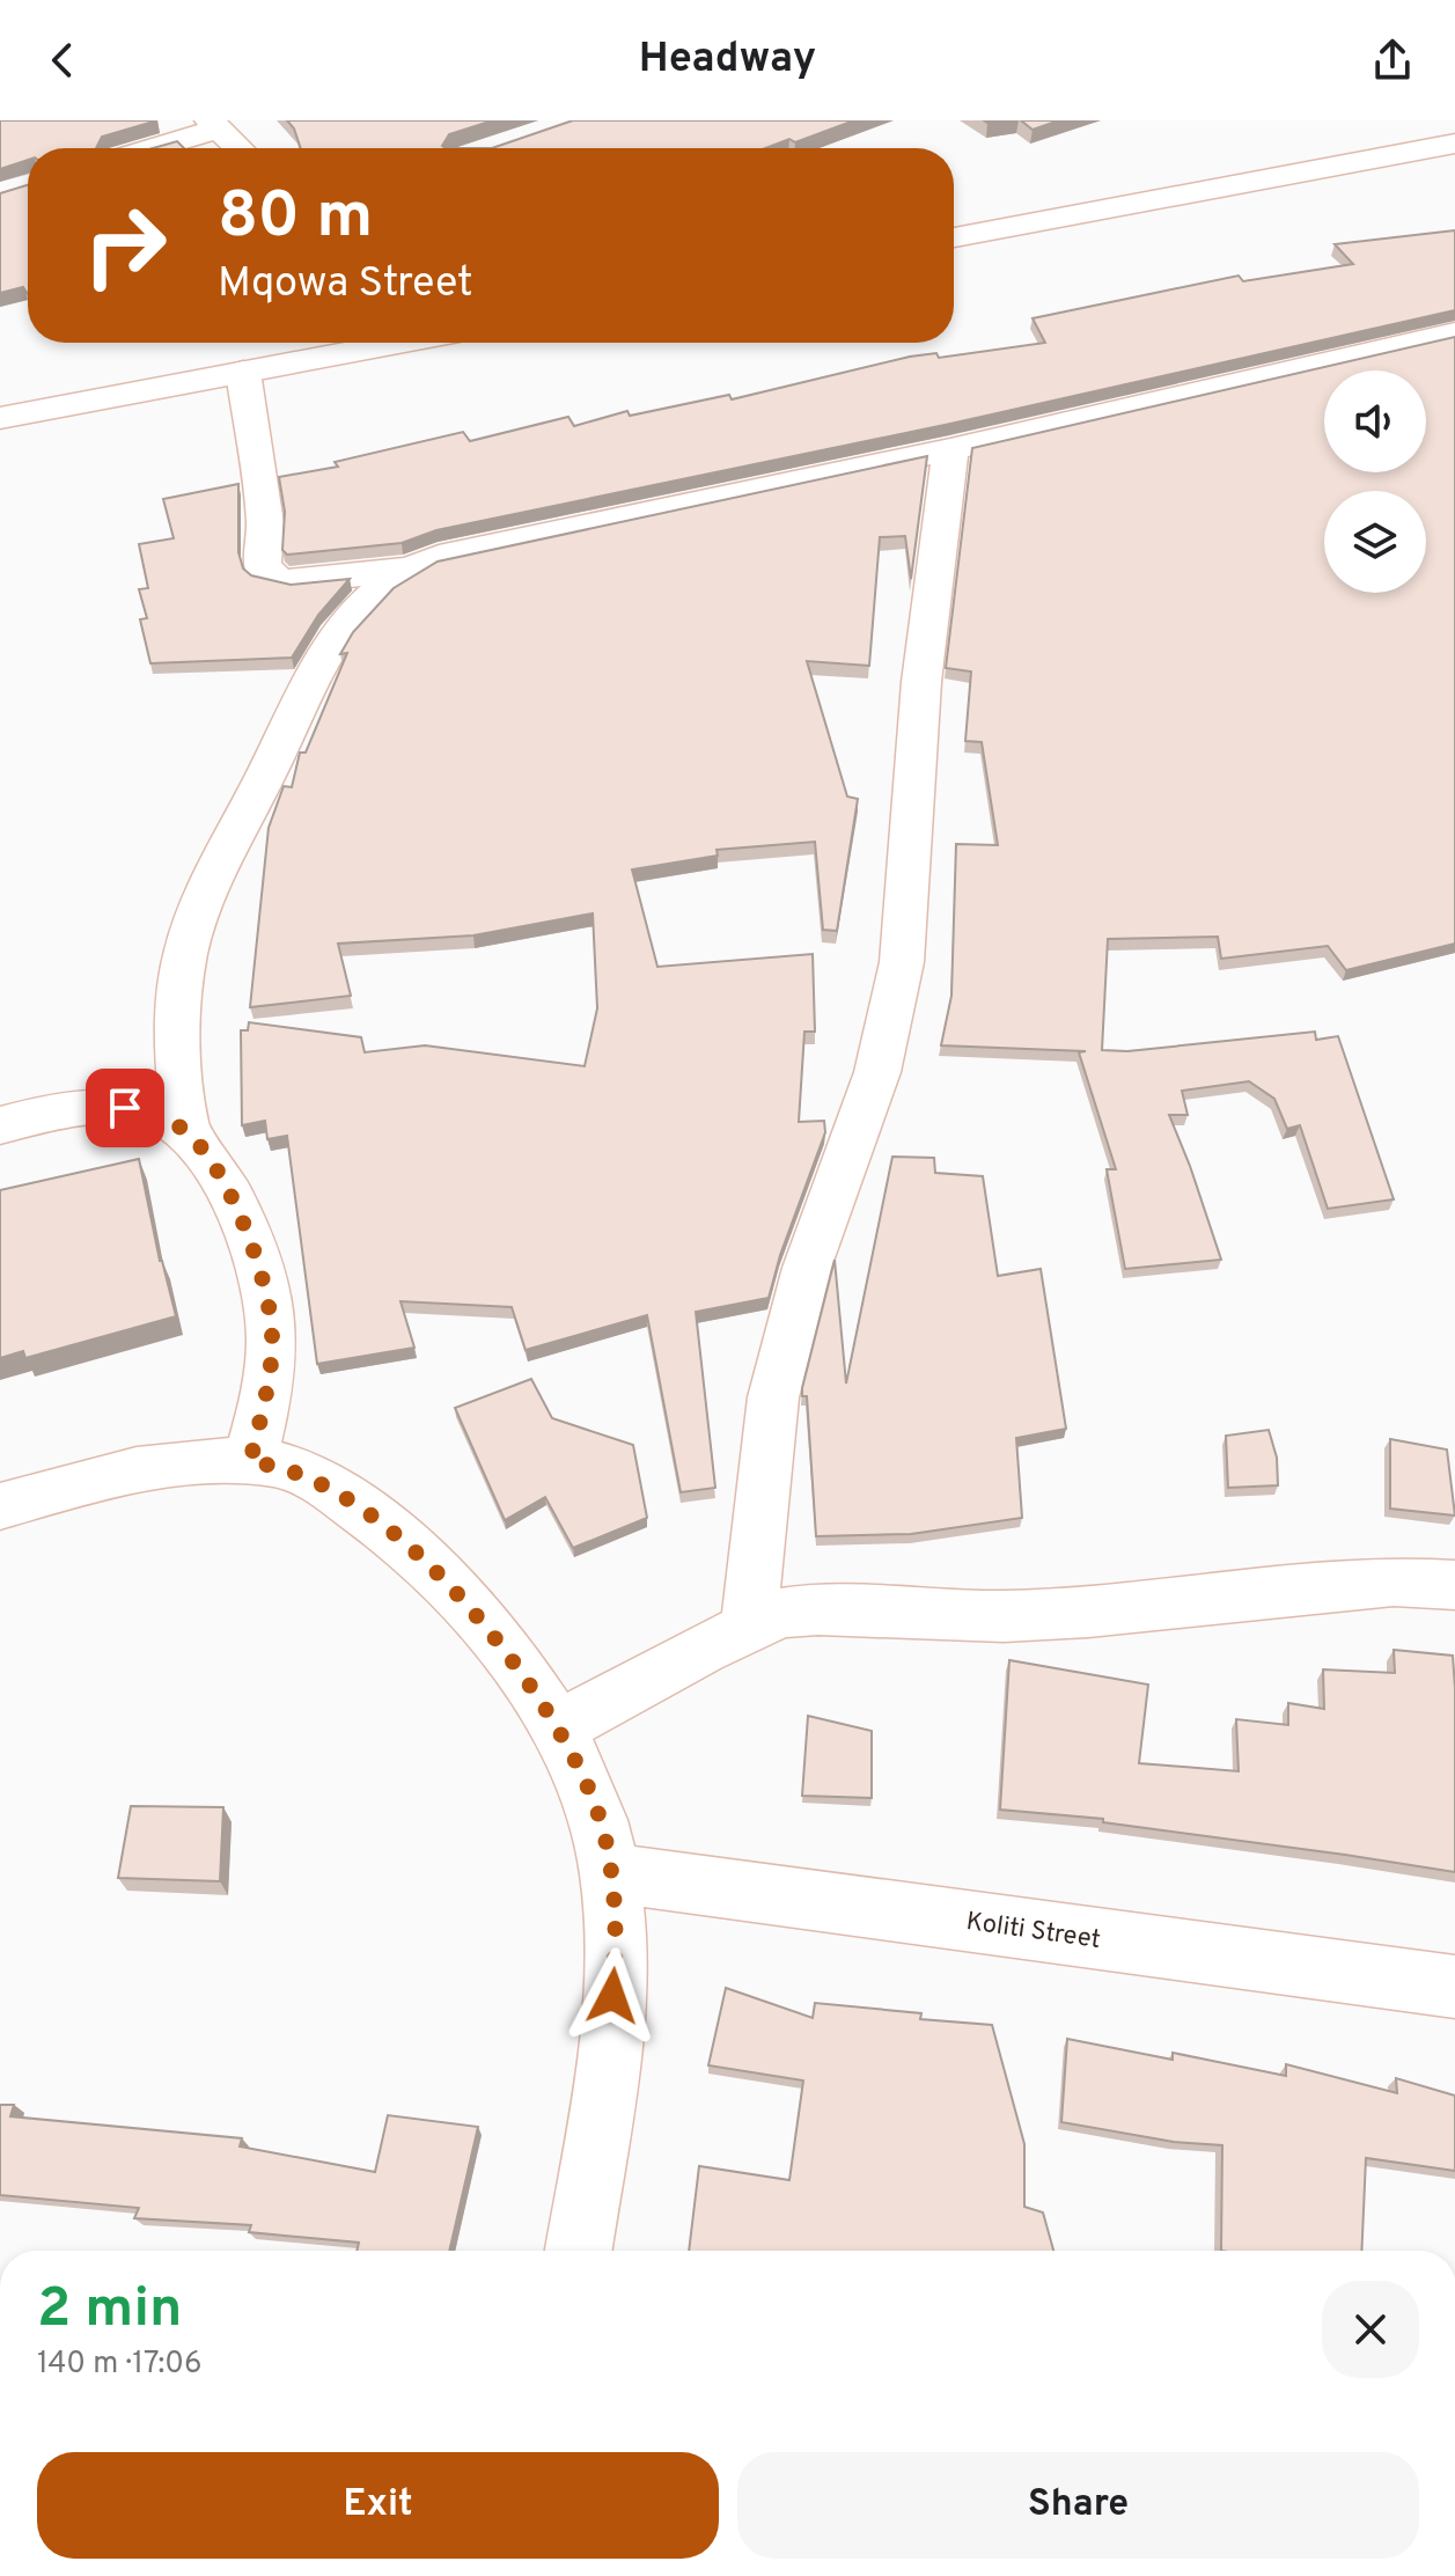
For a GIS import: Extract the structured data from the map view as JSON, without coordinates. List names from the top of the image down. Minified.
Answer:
{"streets":{"street":["Koliti Street"]},"page":{"header":"Headway","turn":["80 m","Mqowa Street"],"heading":["2 min","140 m · 17:06"],"buttons":["Exit","Share"]}}
